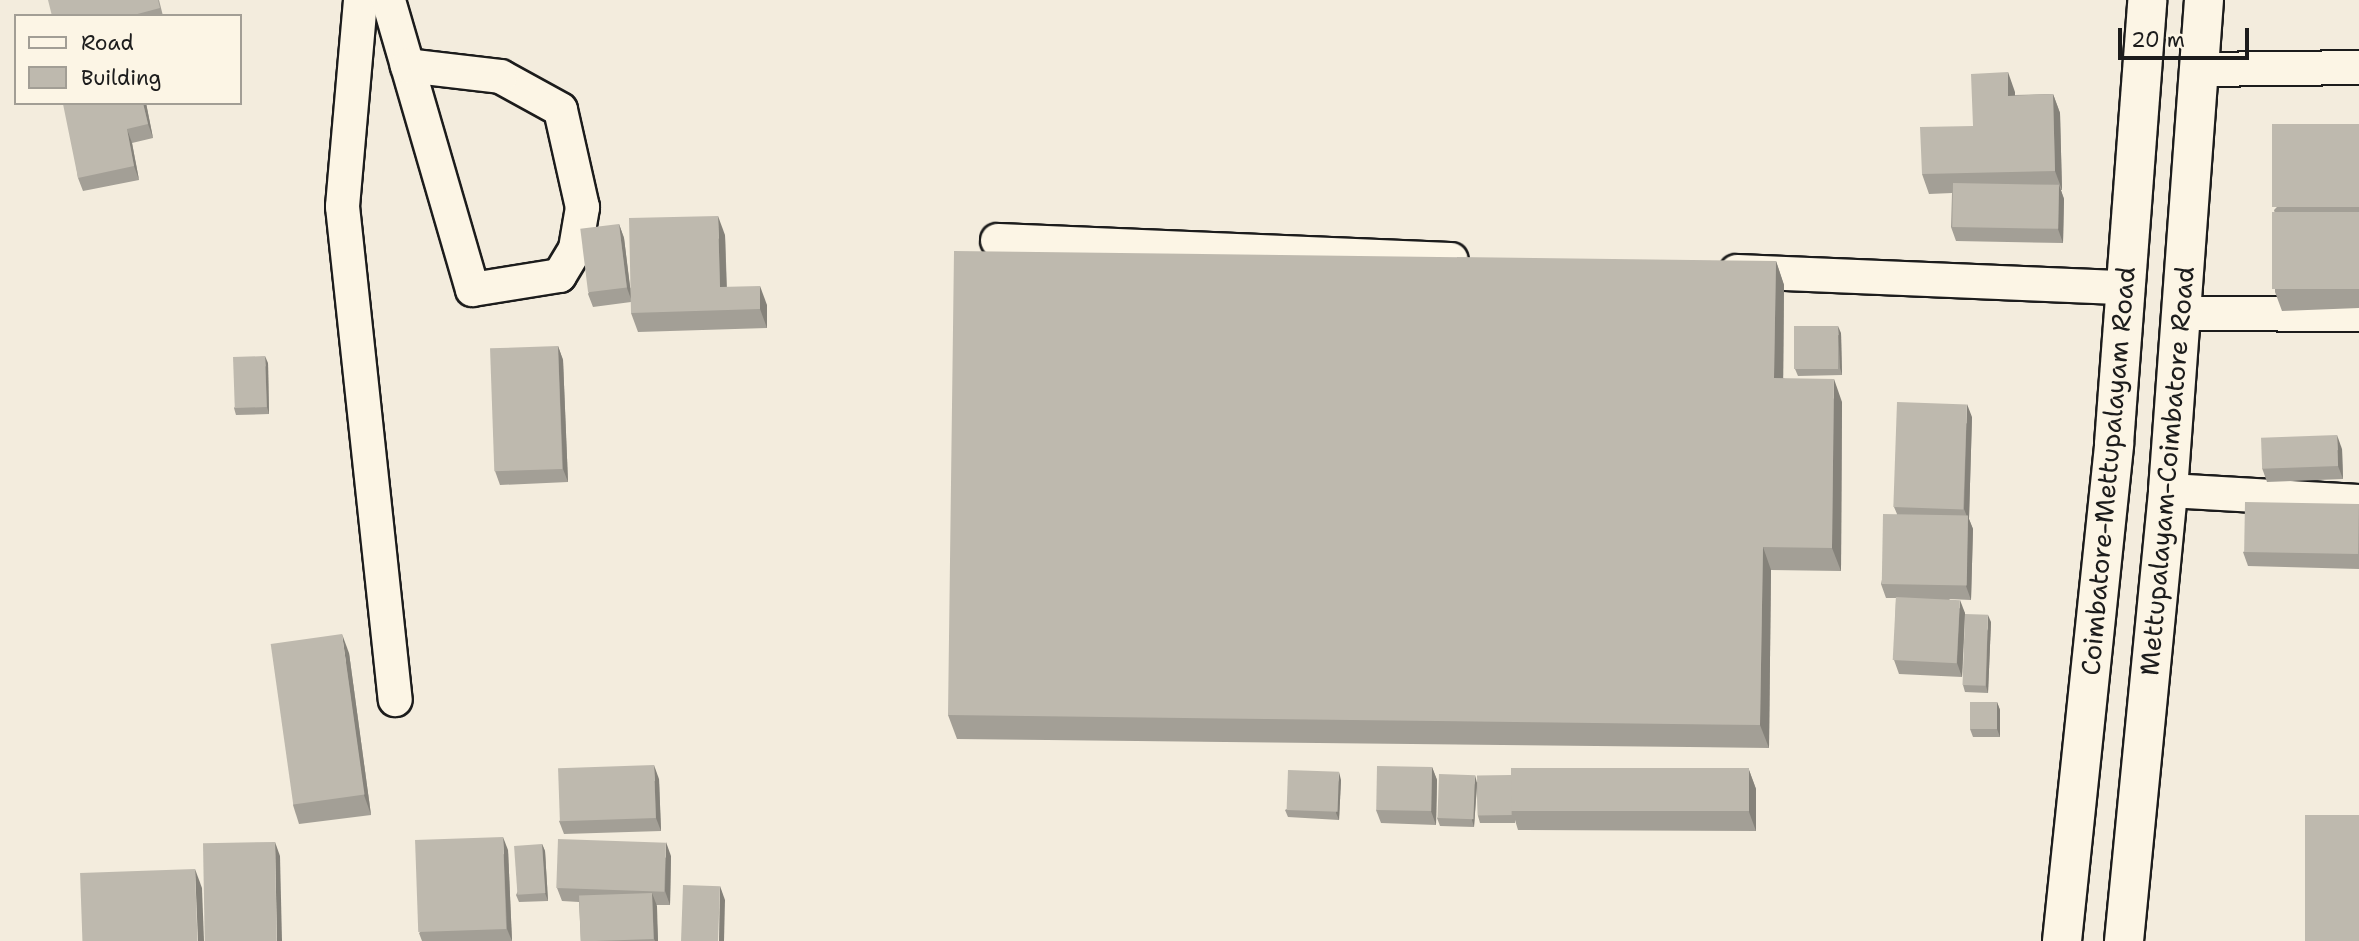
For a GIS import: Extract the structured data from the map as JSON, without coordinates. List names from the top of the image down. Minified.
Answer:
{"streets":{"highway":["Coimbatore-Mettupalayam Road","Mettupalayam-Coimbatore Road"]},"legend":["Road","Building"],"scale_bar":"20 m"}
